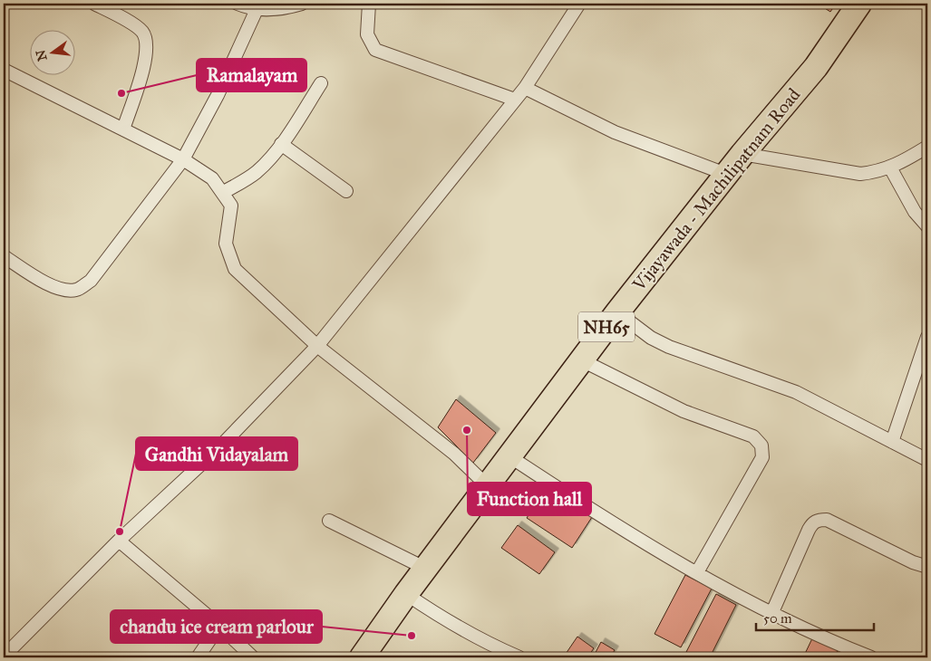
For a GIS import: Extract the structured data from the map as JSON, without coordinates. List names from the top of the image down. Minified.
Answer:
{"streets":{"highway":["Vijayawada - Machilipatnam Road","NH65"]},"places":["Ramalayam","Function hall","Gandhi Vidayalam","chandu ice cream parlour"],"scale_bar":"50 m","north":"left"}
